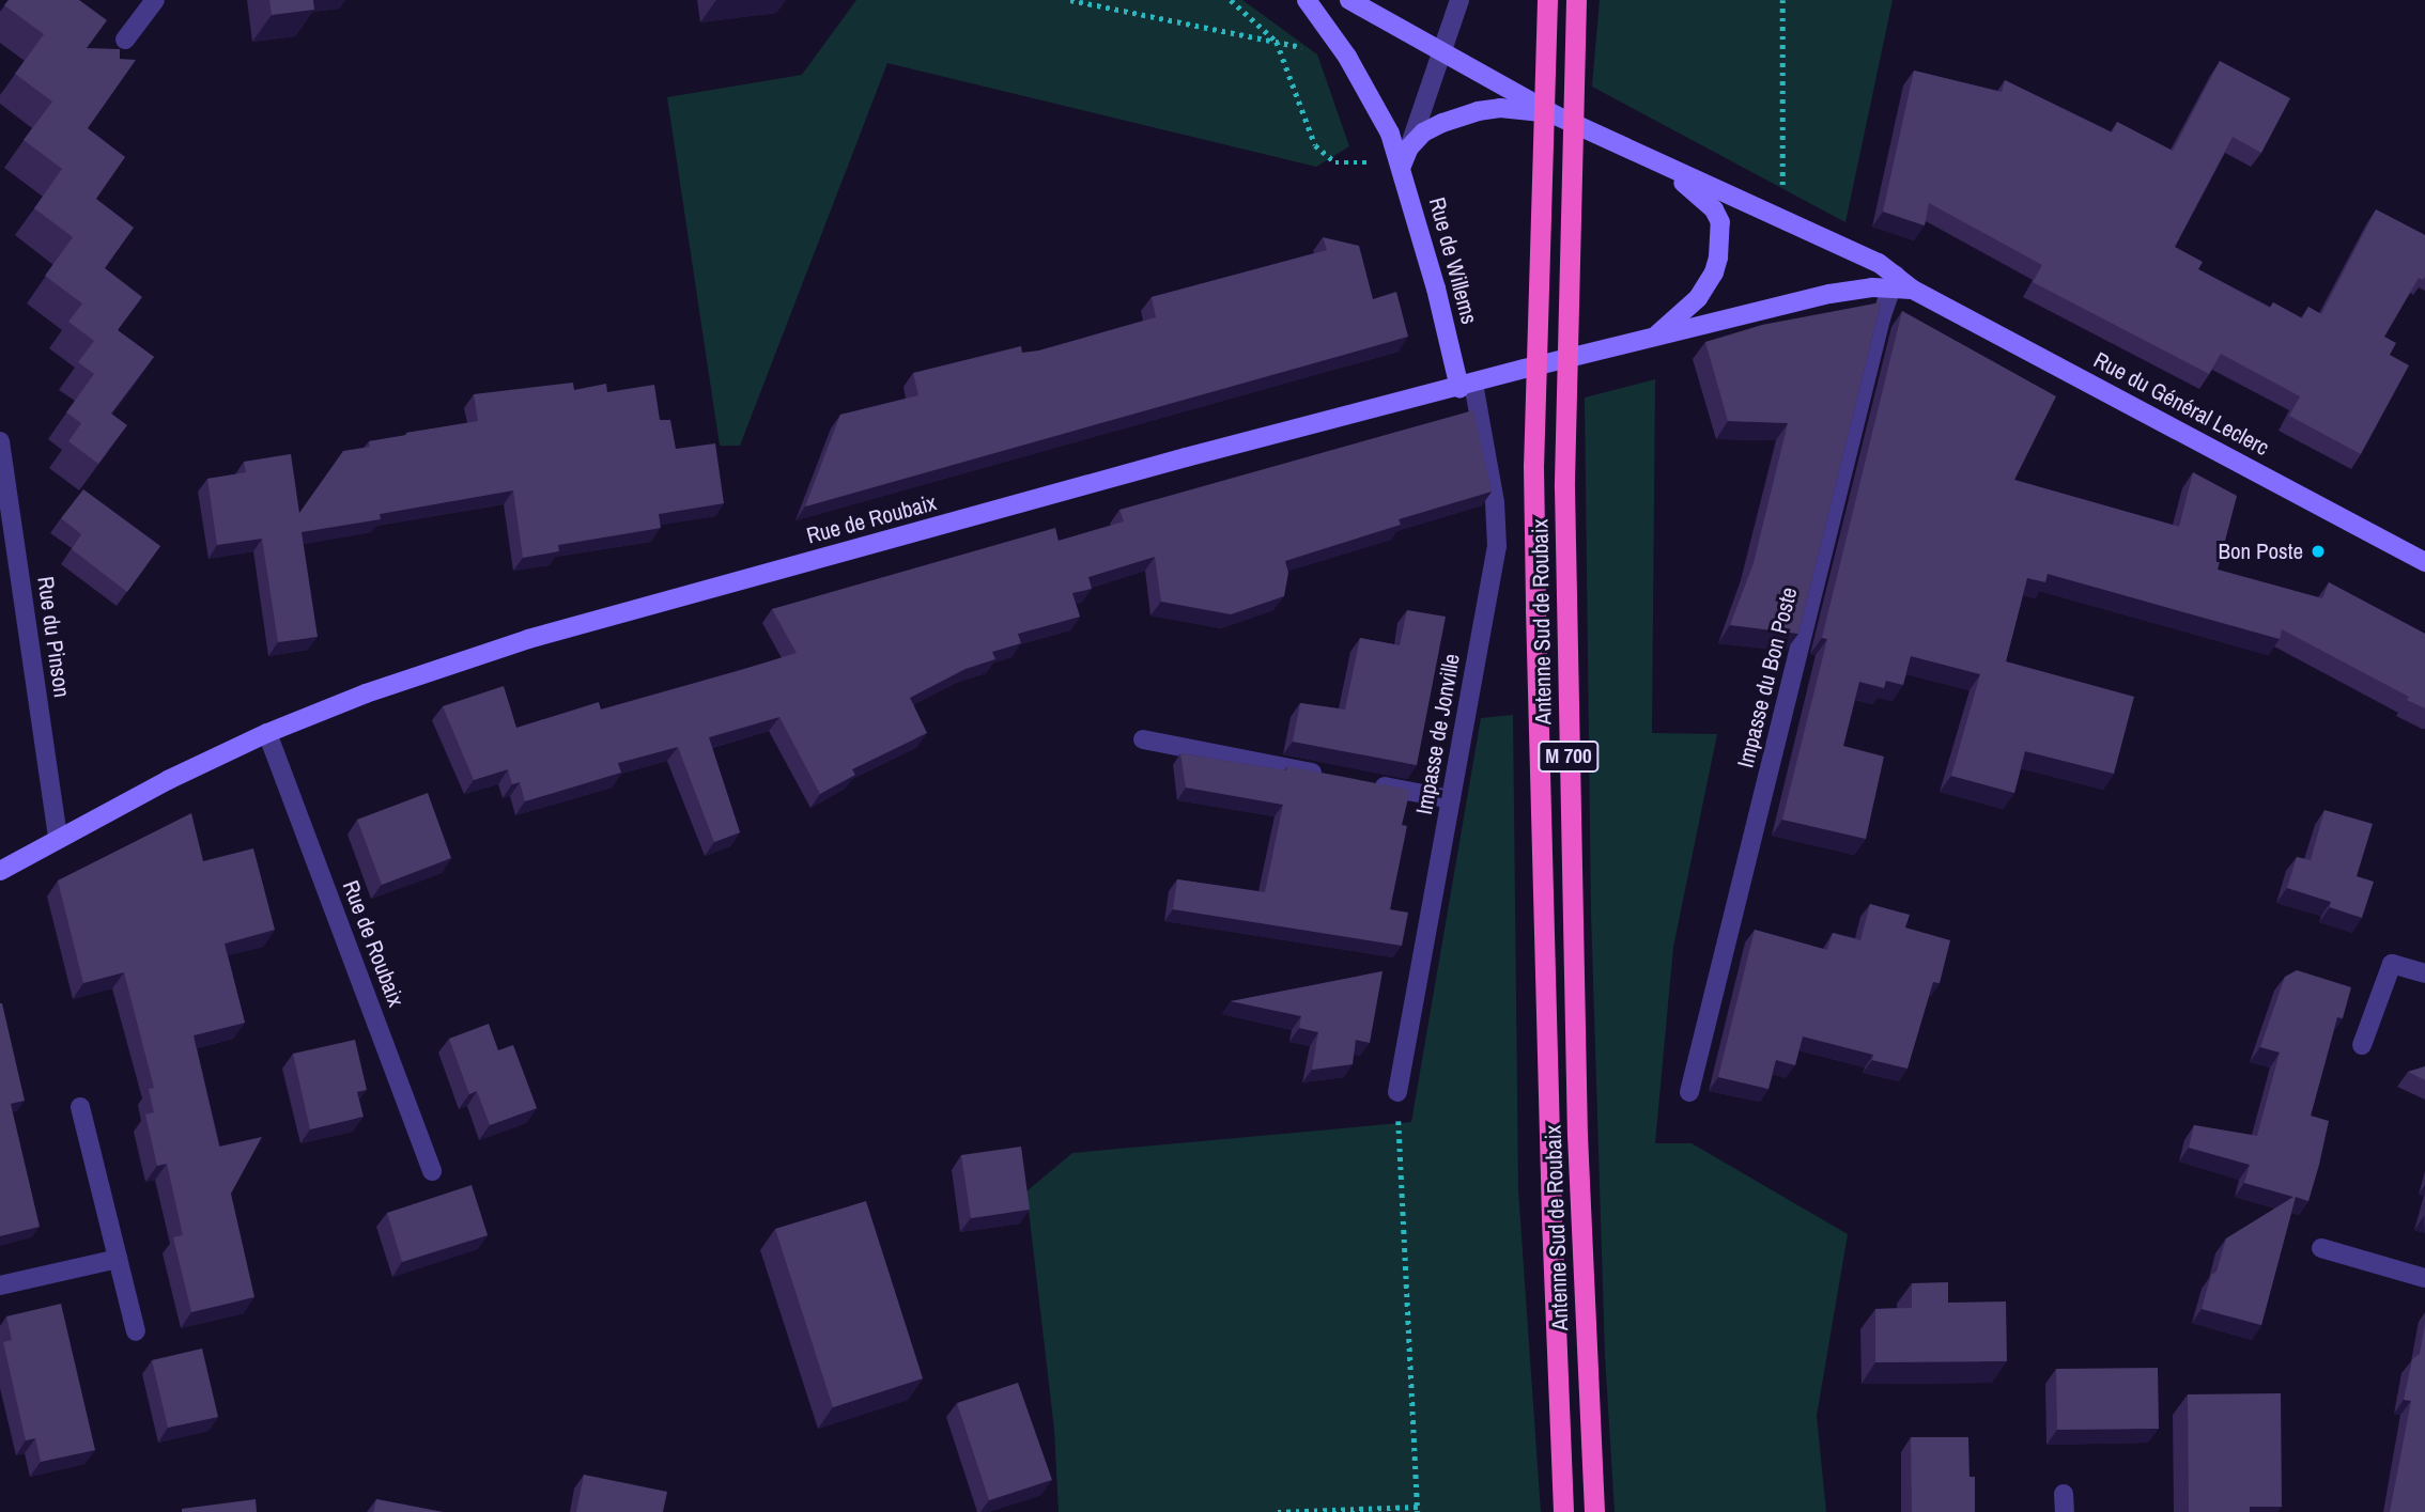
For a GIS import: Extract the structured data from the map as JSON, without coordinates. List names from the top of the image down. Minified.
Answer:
{"streets":{"highway":["Antenne Sud de Roubaix","M 700"],"main road":["Rue de Willems","Rue du Général Leclerc","Rue de Roubaix"],"street":["Rue du Pinson","Impasse du Bon Poste","Impasse de Jonville"]},"crossings":[["Rue de Willems","Rue de Roubaix"],["Rue de Willems","Impasse de Jonville"],["Rue du Général Leclerc","Rue de Roubaix"],["Rue de Roubaix","Rue du Pinson"],["Rue de Roubaix","Impasse du Bon Poste"],["Rue de Roubaix","Impasse de Jonville"]],"places":["Bon Poste"]}
